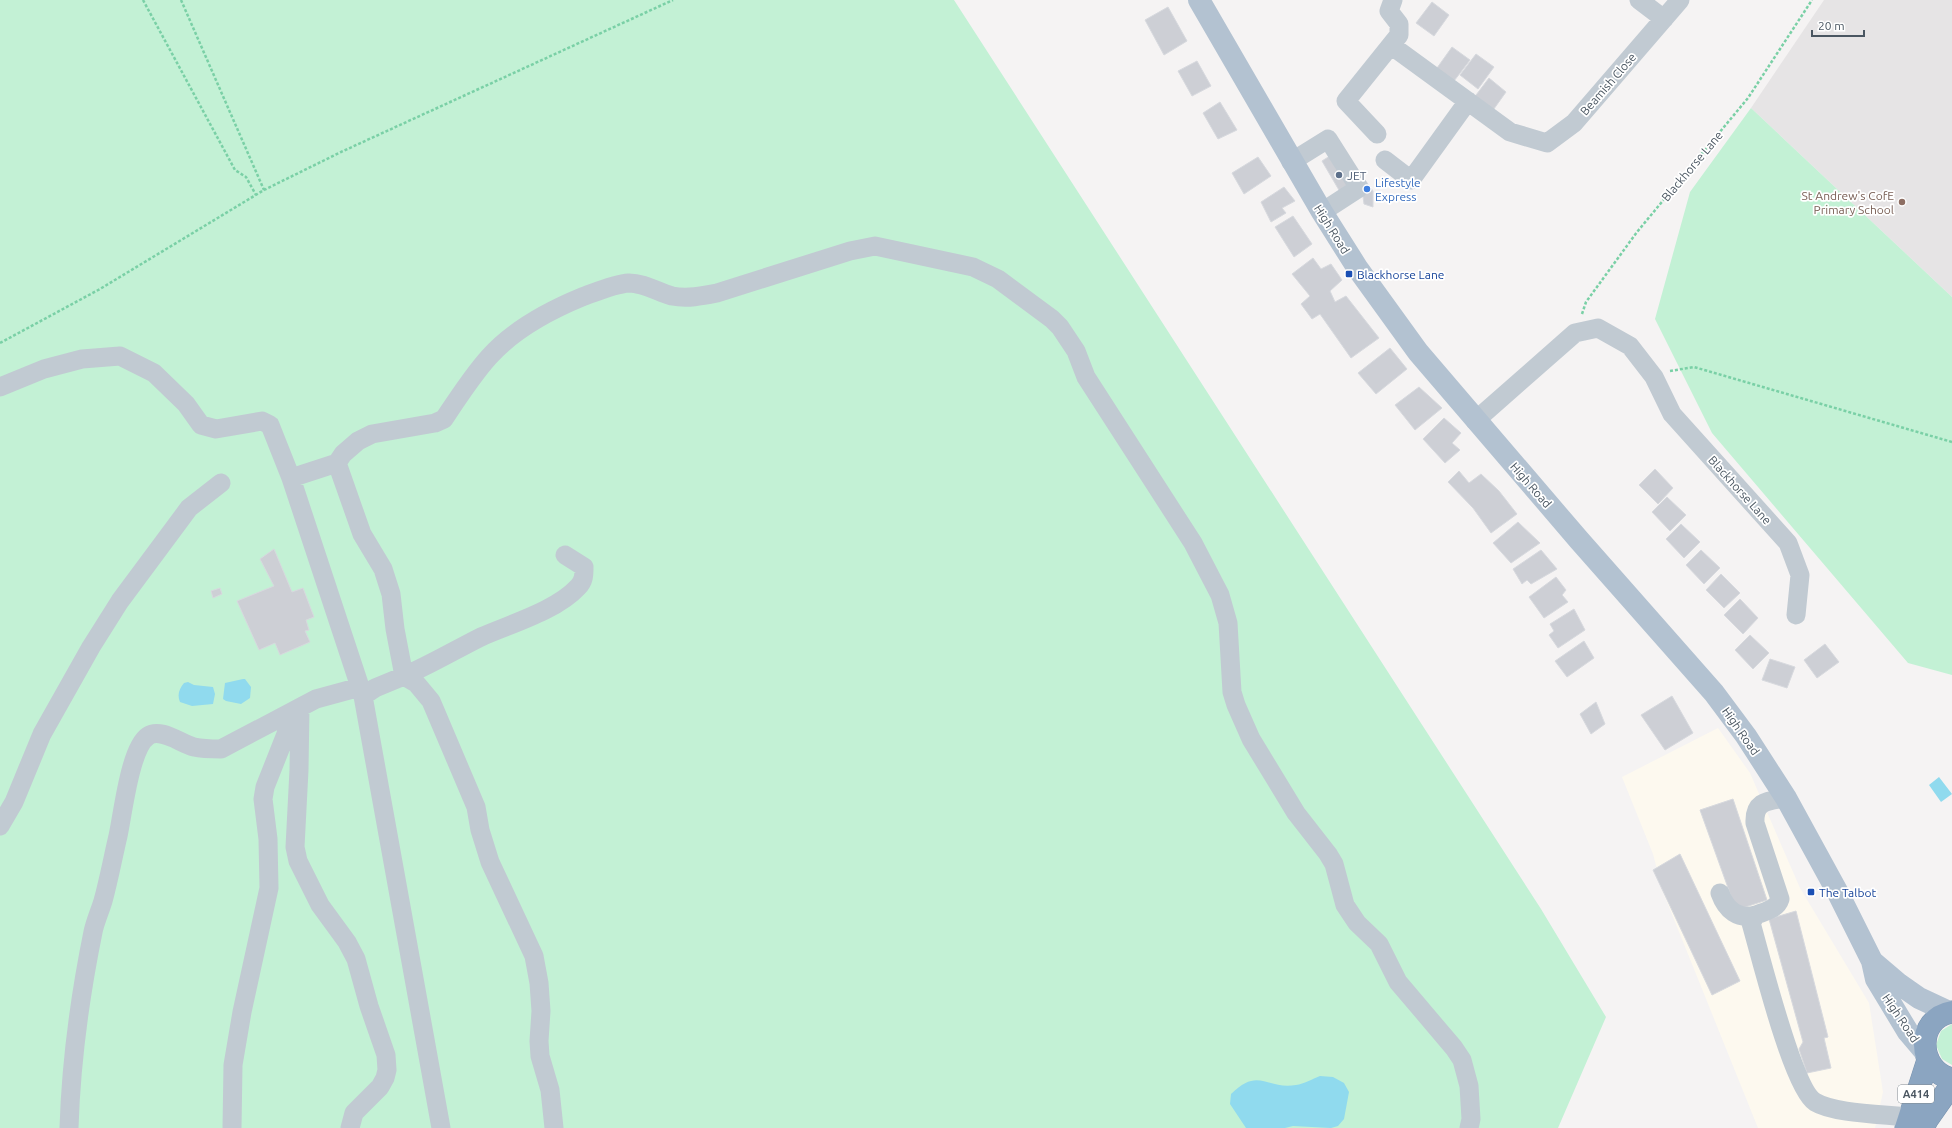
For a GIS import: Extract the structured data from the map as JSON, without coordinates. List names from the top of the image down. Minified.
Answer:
{"streets":{"highway":["A414"],"main road":["High Road"],"street":["Beamish Close","Blackhorse Lane"]},"crossings":[["Blackhorse Lane","High Road"],["High Road","A414"]],"places":{"other":["JET","Lifestyle Express","St Andrew's CofE Primary School"],"transit":["Blackhorse Lane","The Talbot"]},"scale_bar":"20 m"}
